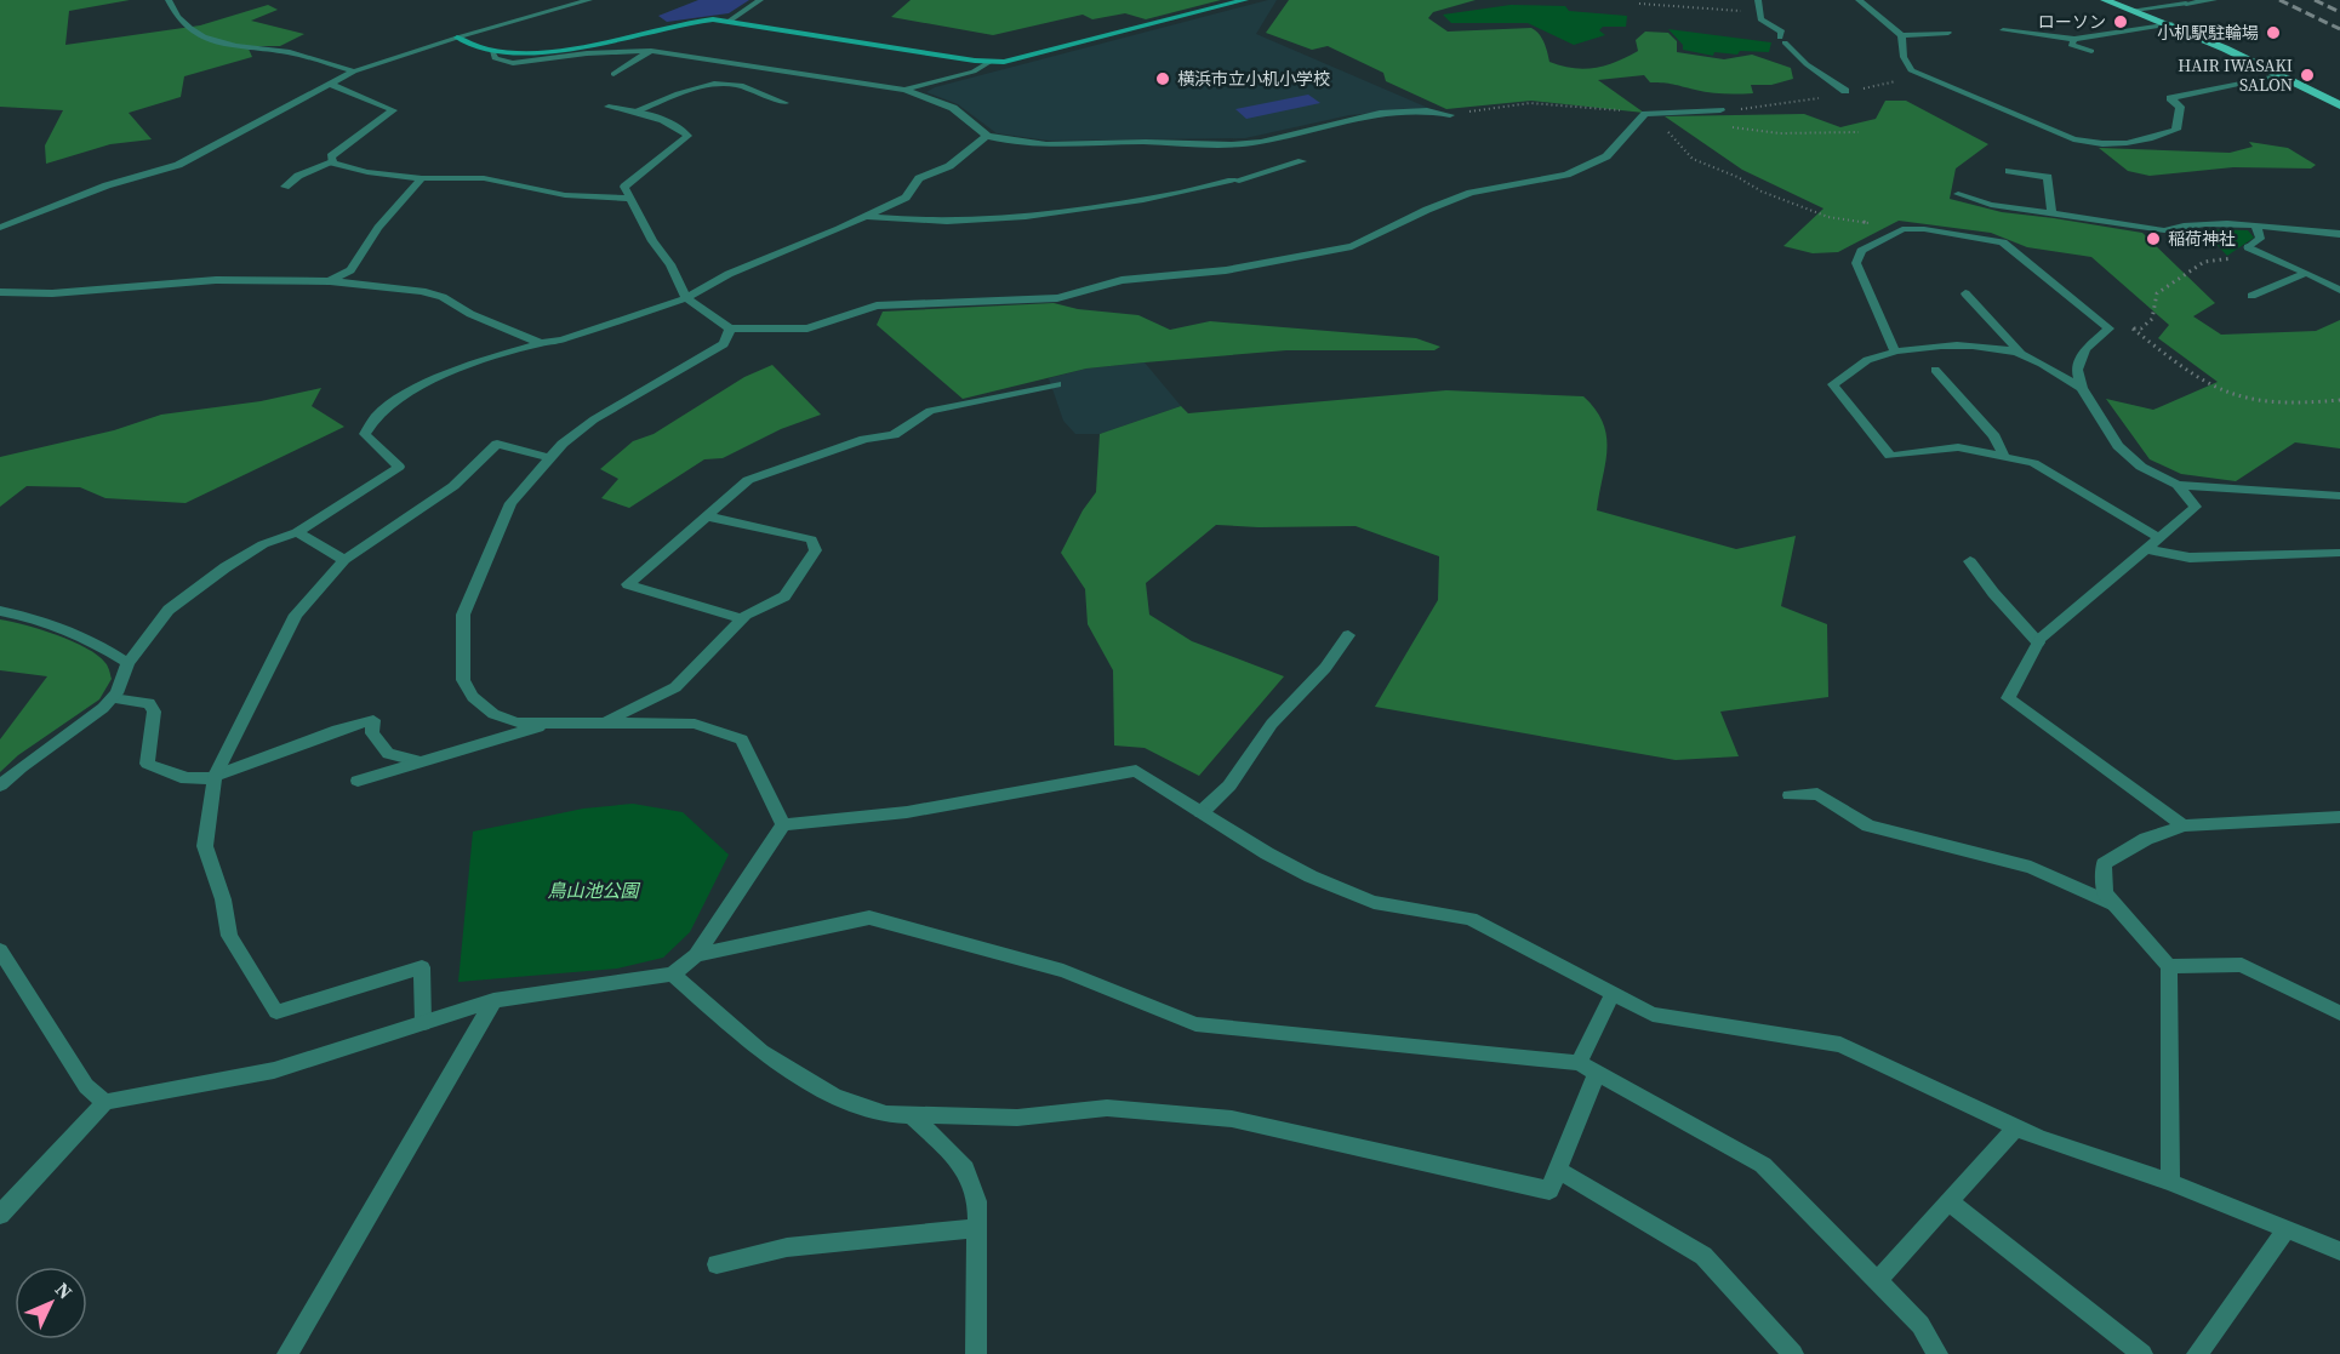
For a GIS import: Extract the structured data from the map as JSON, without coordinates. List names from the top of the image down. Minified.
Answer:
{"parks":["鳥山池公園"],"places":["ローソン","小机駅駐輪場","HAIR IWASAKI SALON","横浜市立小机小学校","稲荷神社"],"north":"top right"}
